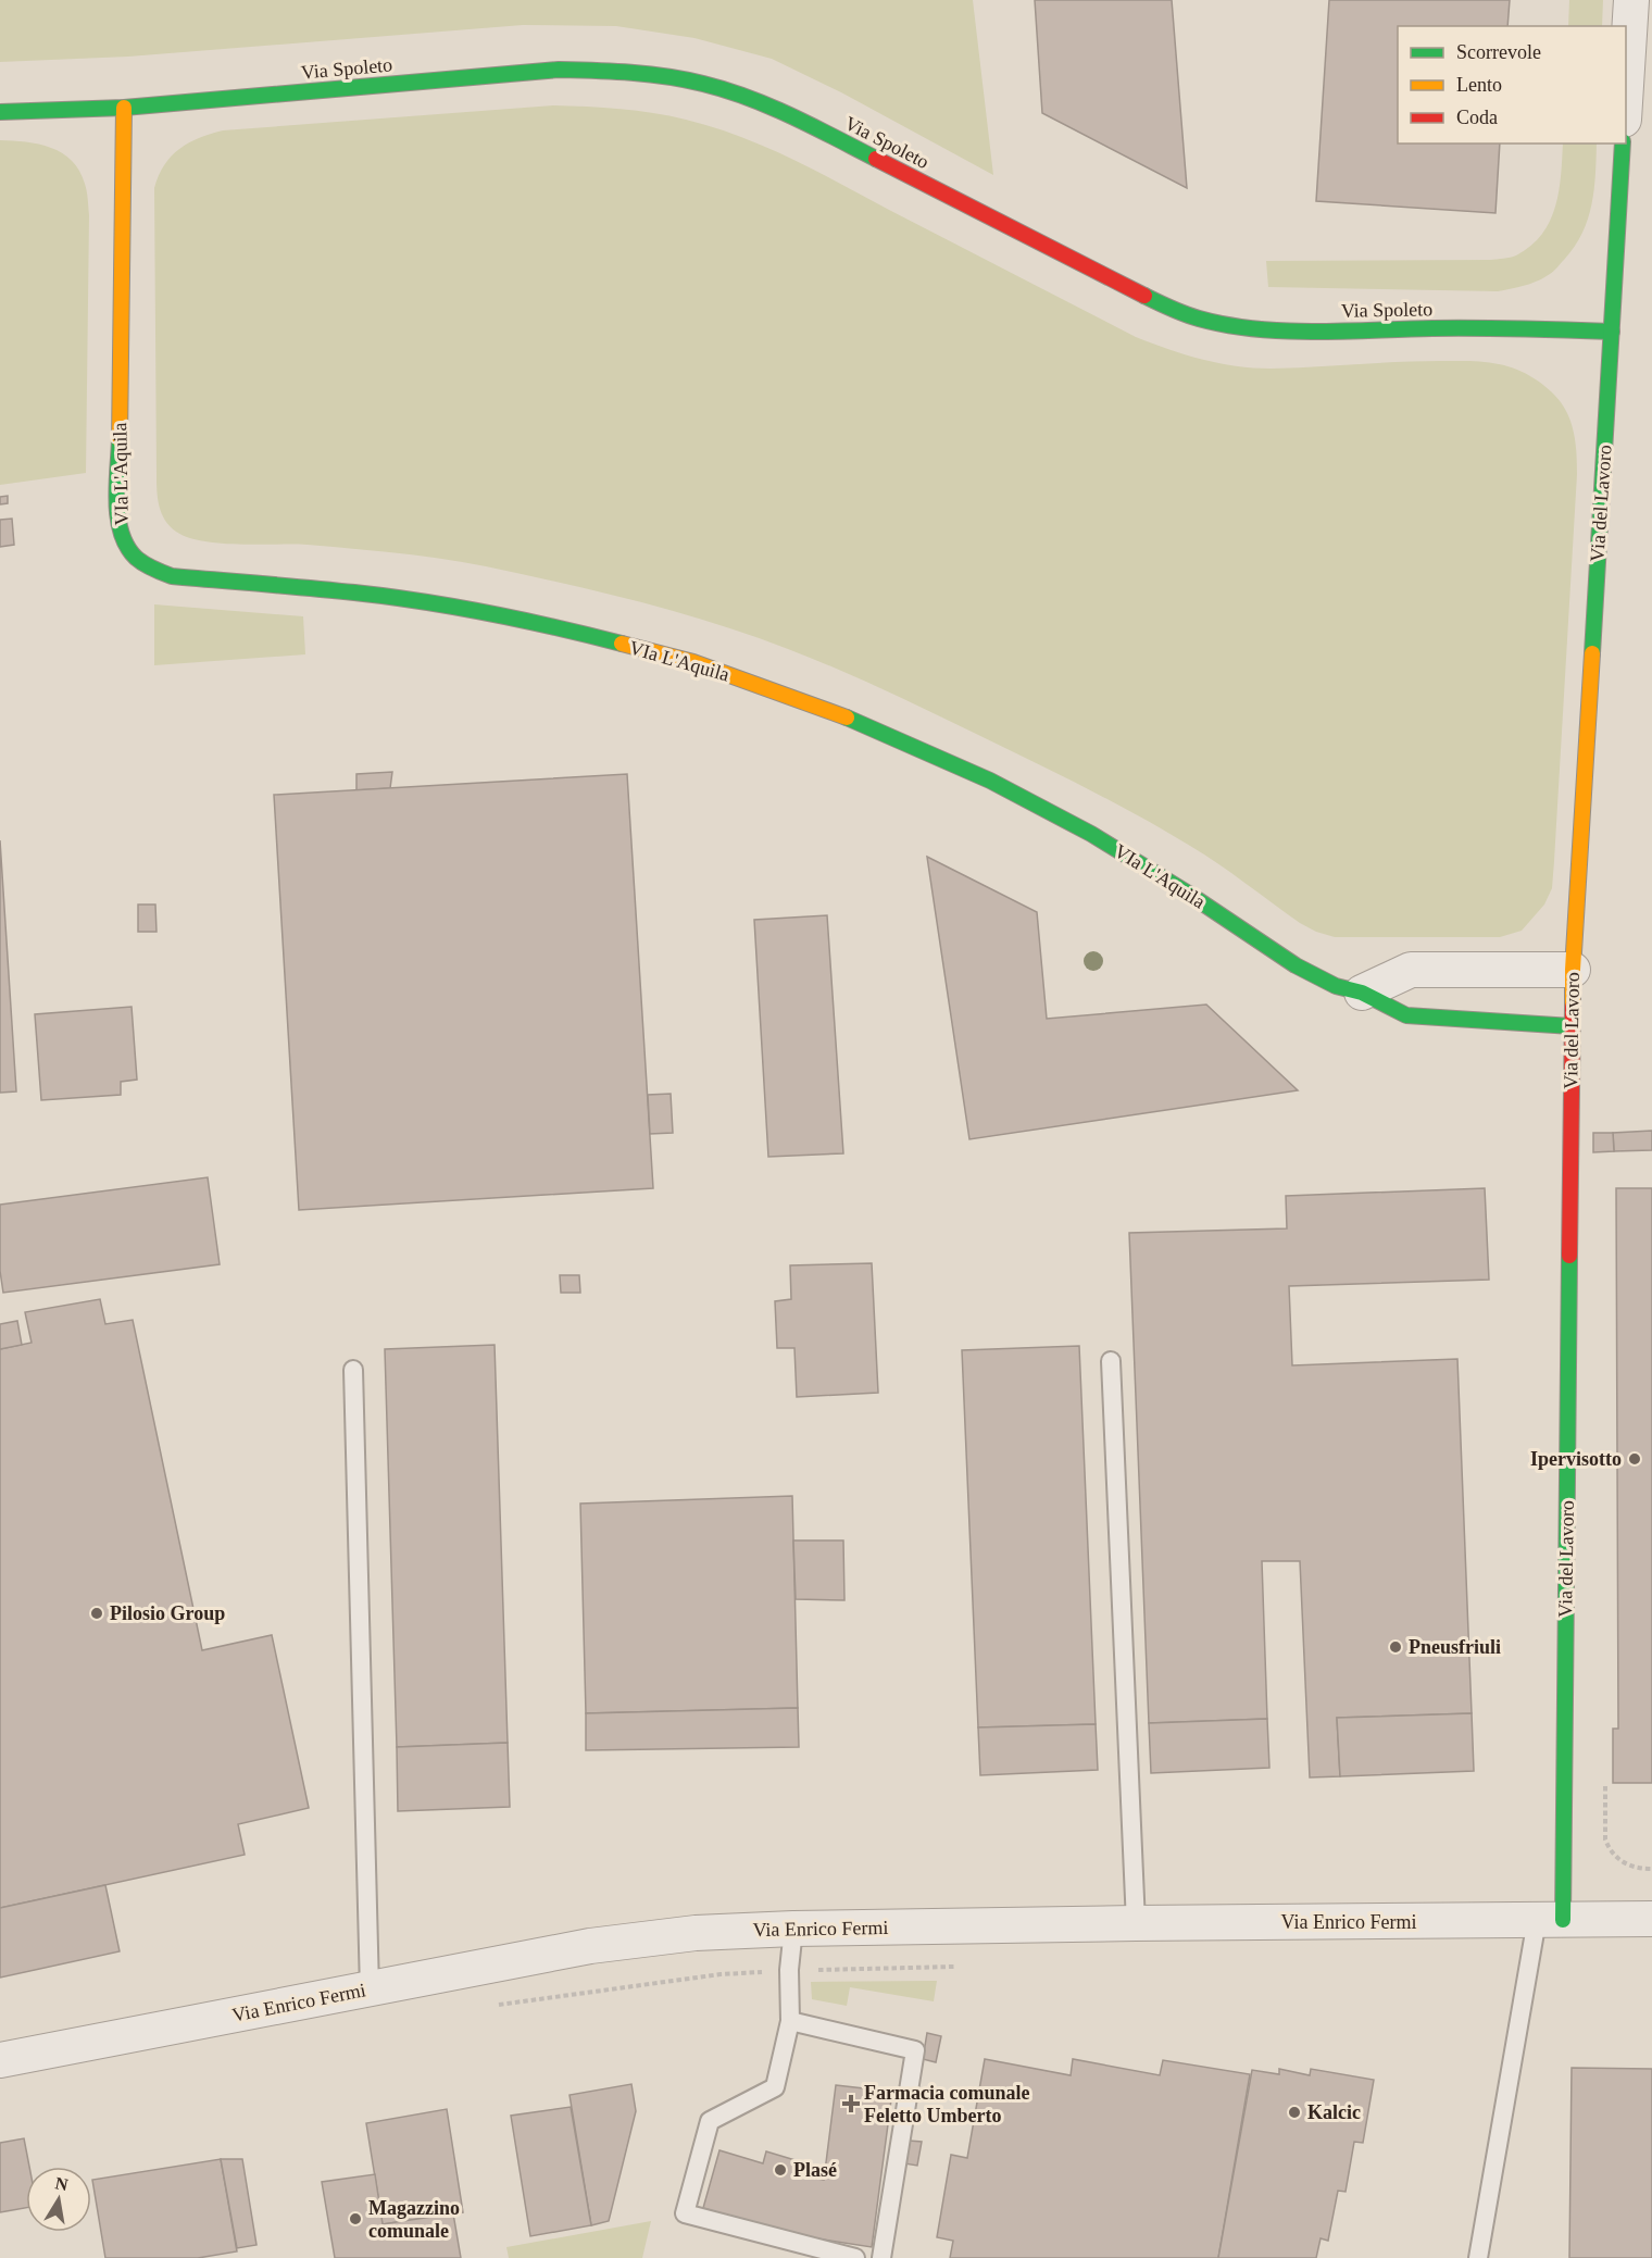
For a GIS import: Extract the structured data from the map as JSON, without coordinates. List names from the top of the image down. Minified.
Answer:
{"streets":{"street":["Via Spoleto","VIa L'Aquila","Via del Lavoro","Via Enrico Fermi"]},"crossings":[["Via Spoleto","VIa L'Aquila"],["Via Spoleto","Via del Lavoro"],["VIa L'Aquila","Via del Lavoro"],["Via del Lavoro","Via Enrico Fermi"]],"places":{"other":["Ipervisotto","Pilosio Group","Pneusfriuli","Kalcic","Plasé","Magazzino comunale"],"health":["Farmacia comunale Feletto Umberto"]},"legend":["Scorrevole","Lento","Coda"],"north":"top"}
